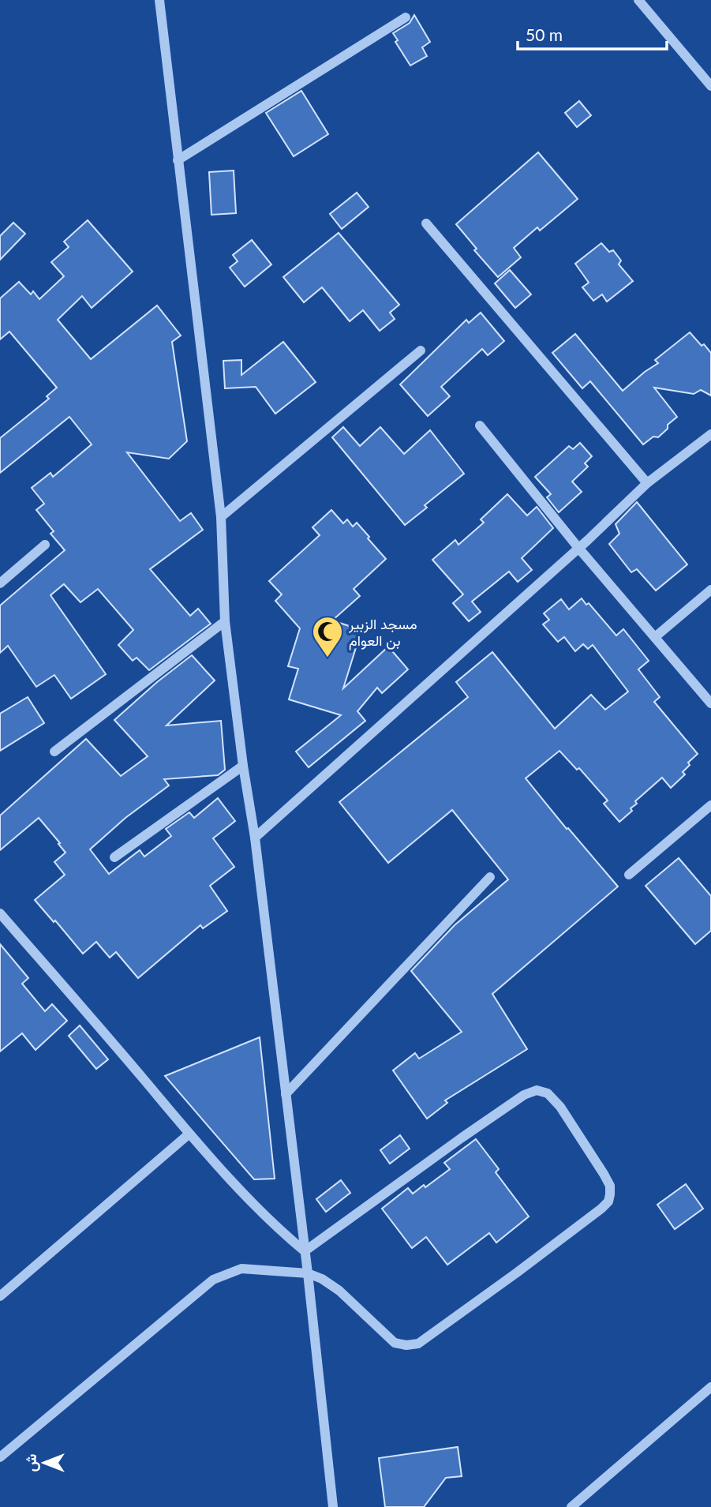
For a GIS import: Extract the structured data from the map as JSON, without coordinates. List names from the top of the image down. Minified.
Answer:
{"places":{"mosque":["مسجد الزبير بن العوام"]},"scale_bar":"50 m","north":"left"}
